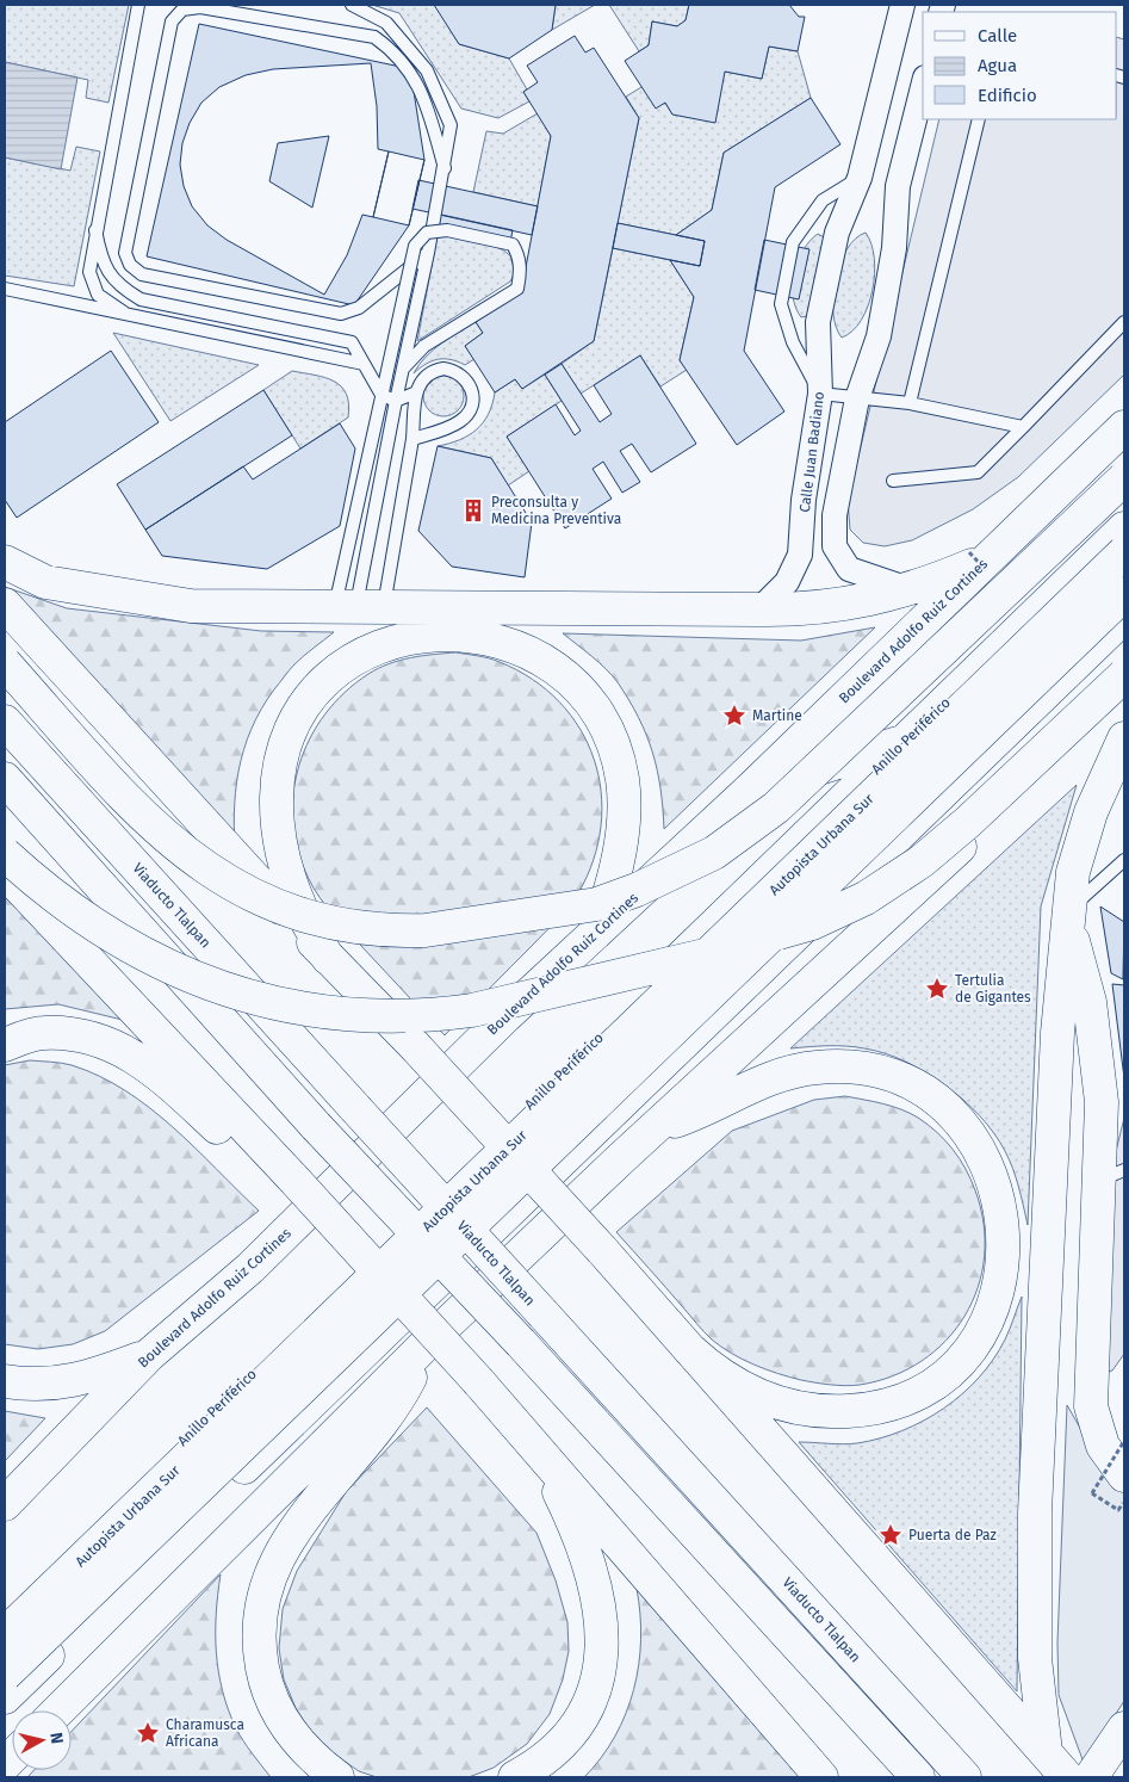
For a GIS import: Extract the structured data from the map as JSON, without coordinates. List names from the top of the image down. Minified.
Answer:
{"streets":{"main road":["Boulevard Adolfo Ruiz Cortines","Anillo Periférico","Autopista Urbana Sur","Viaducto Tlalpan"],"street":["Calle Juan Badiano"]},"places":{"building":["Preconsulta y Medicina Preventiva"],"place":["Martine","Tertulia de Gigantes","Puerta de Paz","Charamusca Africana"]},"legend":["Calle","Agua","Edificio"],"north":"right"}
